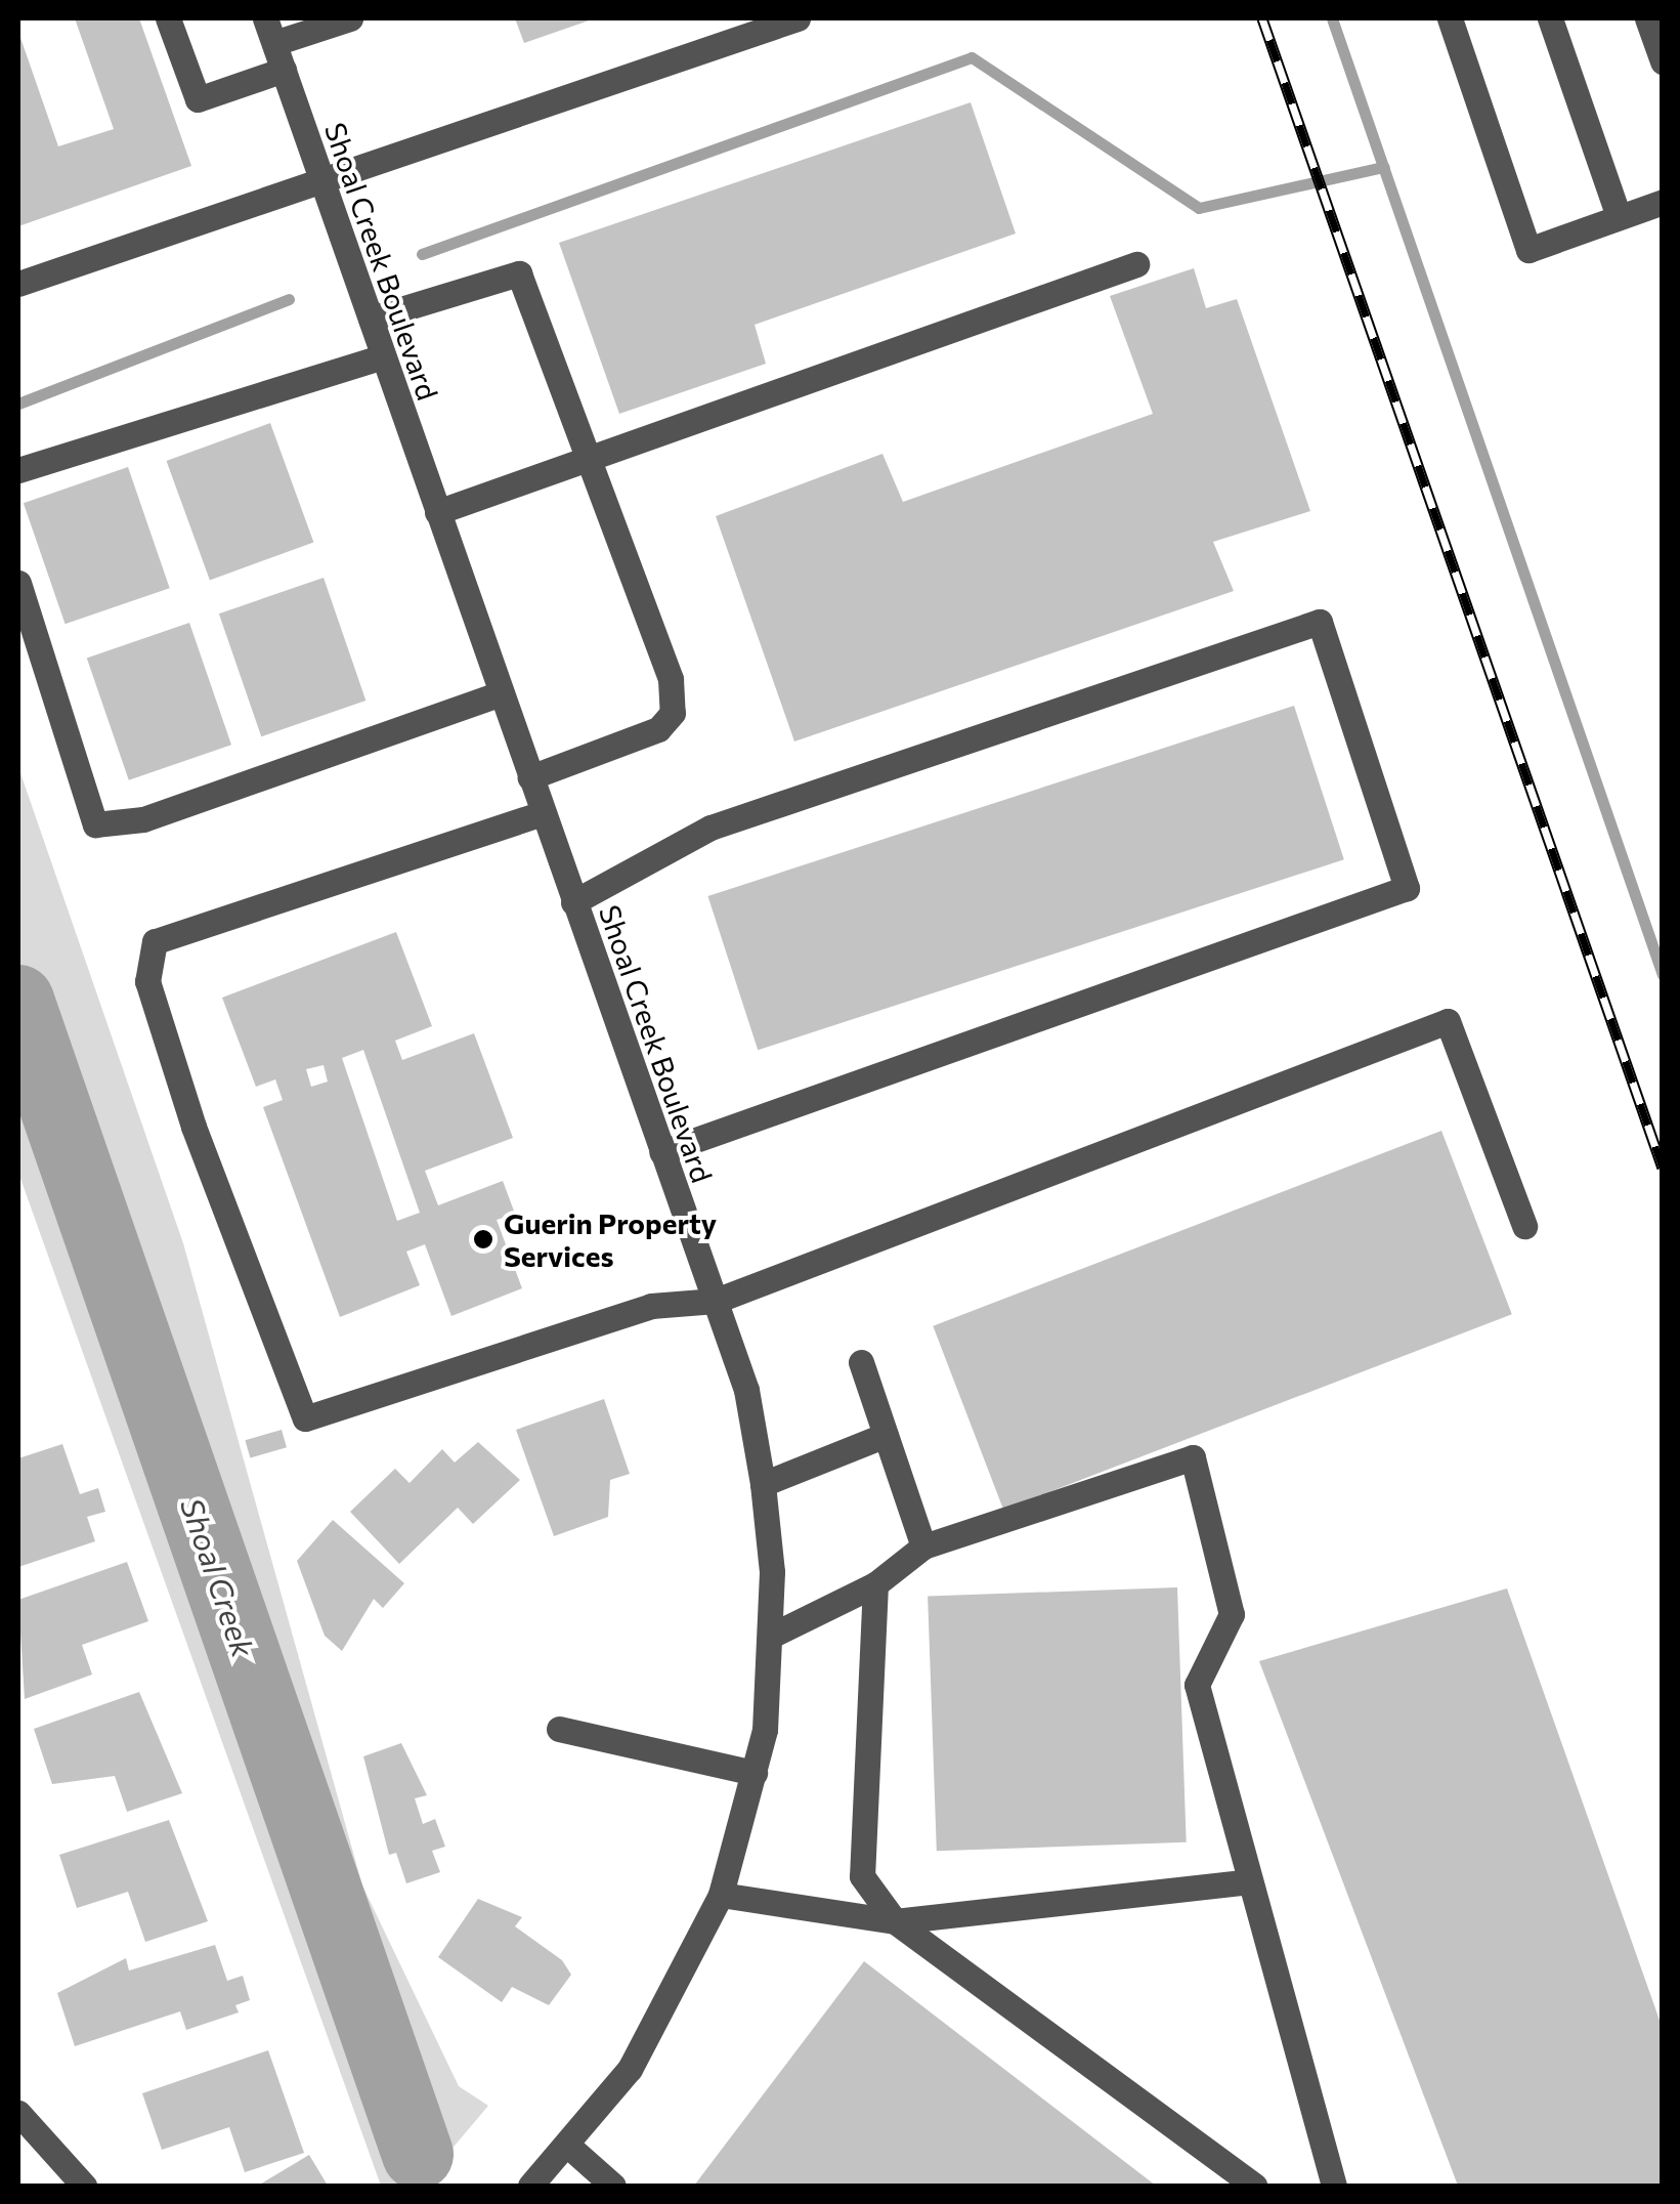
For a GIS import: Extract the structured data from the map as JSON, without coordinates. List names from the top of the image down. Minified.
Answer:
{"streets":{"street":["Shoal Creek Boulevard"]},"water":["Shoal Creek"],"places":["Guerin Property Services"]}
